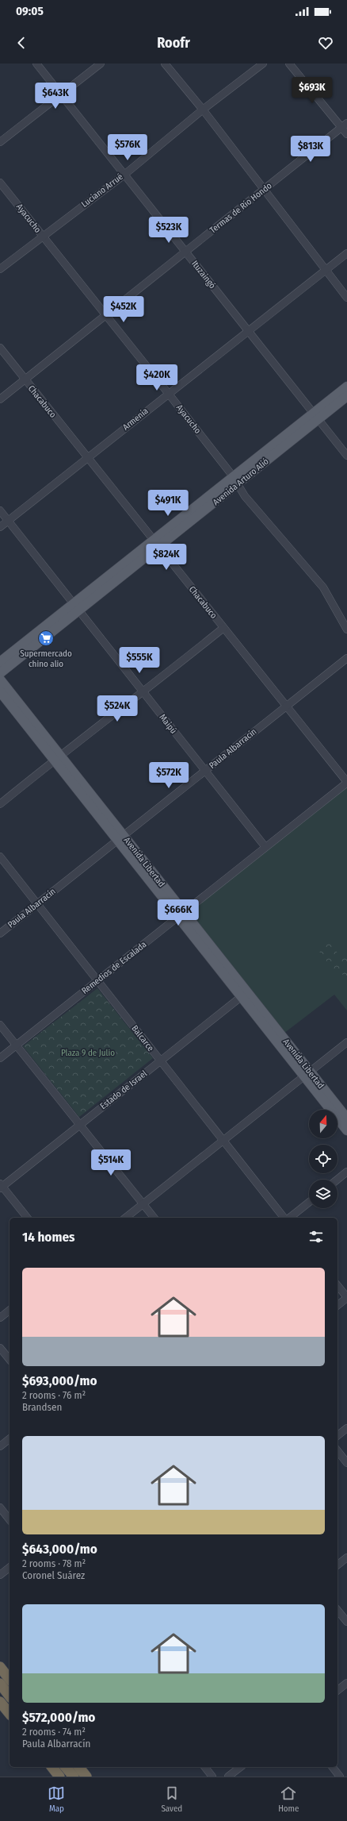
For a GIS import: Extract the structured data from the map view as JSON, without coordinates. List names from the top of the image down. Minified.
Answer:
{"streets":{"main road":["Avenida Arturo Alió","Avenida Libertad"],"street":["Luciano Arrué","Termas de Río Hondo","Ayacucho","Ituzaingó","Chacabuco","Armenia","Maipú","Paula Albarracín","Remedios de Escalada","Balcarce","Estado de Israel"]},"crossings":[["Luciano Arrué","Ayacucho"],["Luciano Arrué","Ituzaingó"],["Termas de Río Hondo","Ayacucho"],["Termas de Río Hondo","Ituzaingó"],["Termas de Río Hondo","Chacabuco"],["Ayacucho","Armenia"],["Ayacucho","Avenida Arturo Alió"],["Ituzaingó","Armenia"],["Ituzaingó","Avenida Arturo Alió"],["Chacabuco","Armenia"],["Chacabuco","Avenida Arturo Alió"],["Chacabuco","Paula Albarracín"],["Chacabuco","Remedios de Escalada"],["Armenia","Maipú"],["Avenida Arturo Alió","Maipú"],["Maipú","Paula Albarracín"],["Maipú","Remedios de Escalada"],["Paula Albarracín","Avenida Libertad"],["Paula Albarracín","Balcarce"],["Avenida Libertad","Remedios de Escalada"],["Avenida Libertad","Estado de Israel"],["Remedios de Escalada","Balcarce"],["Balcarce","Estado de Israel"]],"parks":["Plaza 9 de Julio"],"places":{"supermarket":["Supermercado chino alio"]},"north":"top","page":{"status":"09:05","header":"Roofr","price":["$693K","$643K","$576K","$813K","$523K","$452K","$420K","$491K","$824K","$555K","$524K","$572K","$666K","$514K"],"heading":"14 homes","list":[{"name":"$693,000/mo","note":"2 rooms · 76 m² · Brandsen"},{"name":"$643,000/mo","note":"2 rooms · 78 m² · Coronel Suárez"},{"name":"$572,000/mo","note":"2 rooms · 74 m² · Paula Albarracín"}],"tabs":["Map","Saved","Home"]}}
